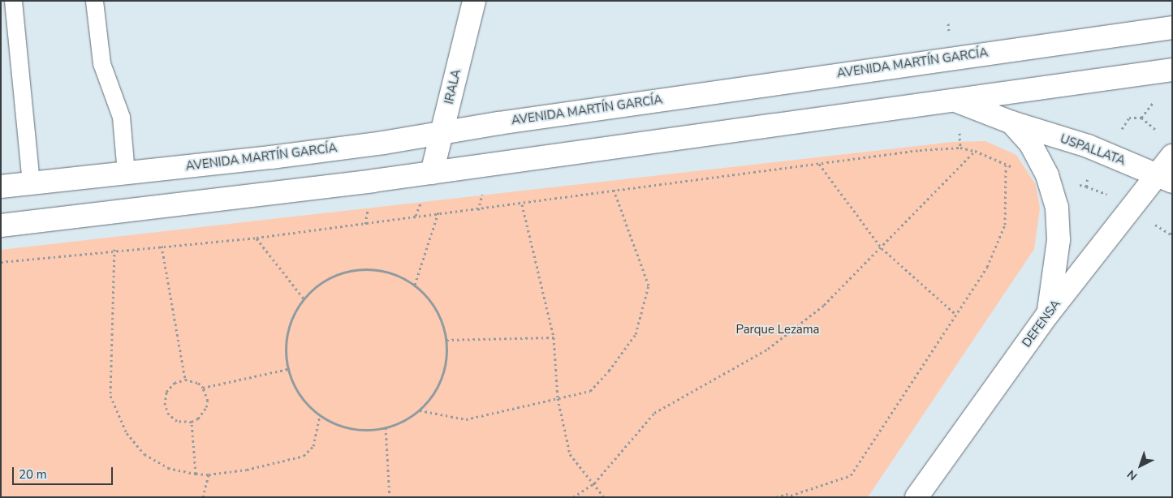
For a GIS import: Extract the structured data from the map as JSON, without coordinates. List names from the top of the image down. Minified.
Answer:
{"streets":{"main road":["AVENIDA MARTÍN GARCÍA","IRALA","USPALLATA","DEFENSA"]},"crossings":[["AVENIDA MARTÍN GARCÍA","IRALA"],["USPALLATA","DEFENSA"]],"parks":["Parque Lezama"],"scale_bar":"20 m","north":"bottom left"}
